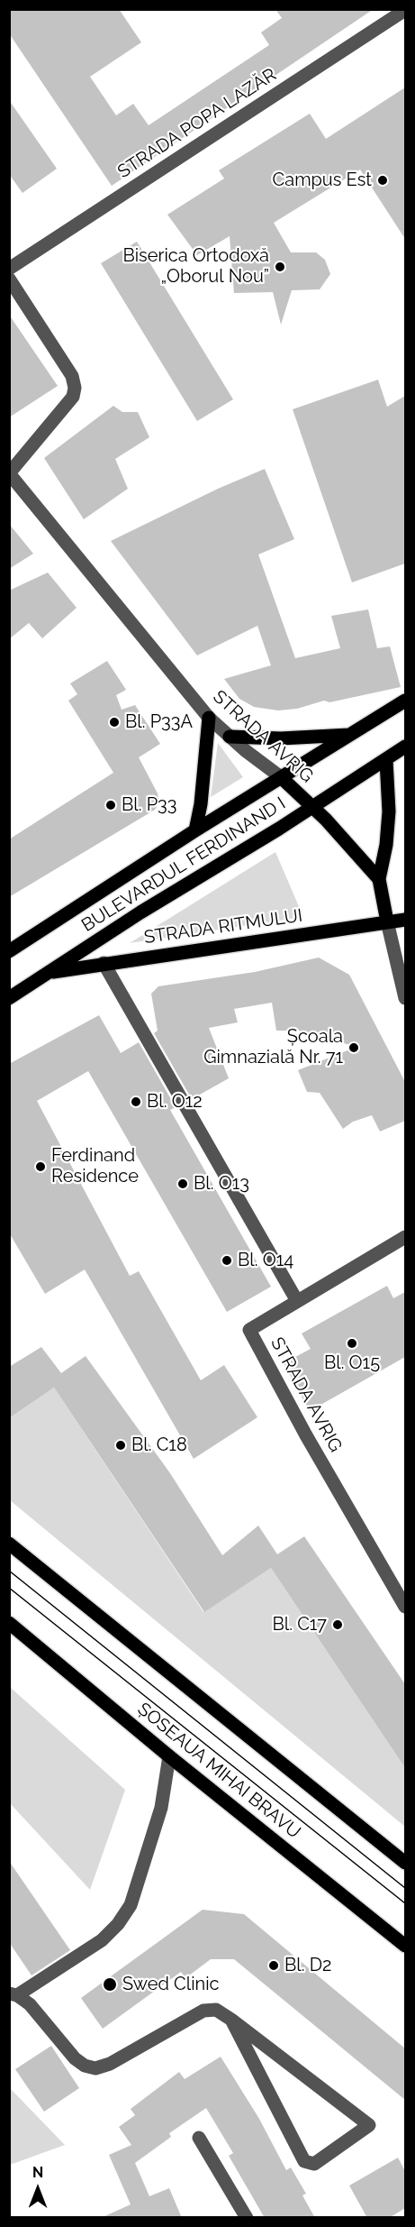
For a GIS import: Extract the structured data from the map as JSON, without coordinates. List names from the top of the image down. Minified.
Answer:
{"streets":{"main road":["STRADA AVRIG","BULEVARDUL FERDINAND I","STRADA RITMULUI","ȘOSEAUA MIHAI BRAVU"],"street":["STRADA POPA LAZĂR"]},"crossings":[["STRADA AVRIG","BULEVARDUL FERDINAND I"],["BULEVARDUL FERDINAND I","STRADA RITMULUI"]],"places":["Campus Est","Biserica Ortodoxă „Oborul Nou”","Bl. P33A","Bl. P33","Școala Gimnazială Nr. 71","Bl. O12","Ferdinand Residence","Bl. O13","Bl. O14","Bl. O15","Bl. C18","Bl. C17","Bl. D2","Swed Clinic"],"north":"top"}
